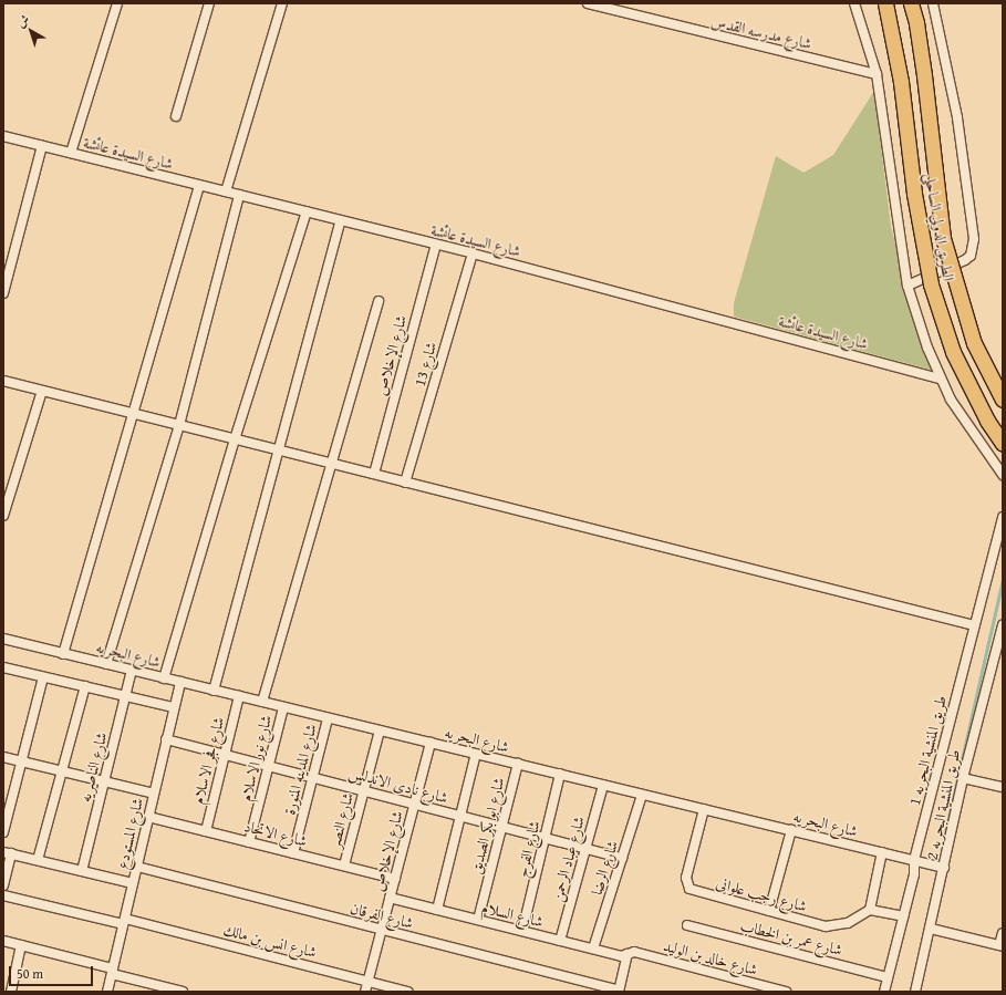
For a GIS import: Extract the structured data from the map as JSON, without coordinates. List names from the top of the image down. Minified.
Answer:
{"streets":{"main road":["الطريق الدولي الساحلى"],"street":["شارع مدرسه القدس","شارع السيدة عائشة","شارع الإخلاص","شارع 13","شارع البحريه","طريق المنشية البحريه 1","شارع نور الاسلام","شارع فجر الاسلام","شارع الناصريه","شارع المدينه المنورة","شارع نادى الاندلس","طريق المنشية البحريه 2","شارع النصر","شارع ابو بكر الصديق","شارع المستودع","شارع الاتحاد","شارع الفرج","شارع عباد الرحمن","شارع الرضا","شارع رجب علوانى","شارع السلام","شارع الفرقان","شارع عمر بن الخطاب","شارع انس بن مالك","شارع خالد بن الوليد"]},"crossings":[["شارع السيدة عائشة","شارع الإخلاص"],["شارع السيدة عائشة","شارع 13"],["شارع الإخلاص","شارع البحريه"],["شارع الإخلاص","شارع نادى الاندلس"],["شارع الإخلاص","شارع الاتحاد"],["شارع الإخلاص","شارع السلام"],["شارع الإخلاص","شارع الفرقان"],["شارع الإخلاص","شارع انس بن مالك"],["شارع البحريه","طريق المنشية البحريه 1"],["شارع البحريه","شارع نور الاسلام"],["شارع البحريه","شارع فجر الاسلام"],["شارع البحريه","شارع الناصريه"],["شارع البحريه","شارع المدينه المنورة"],["شارع البحريه","طريق المنشية البحريه 2"],["شارع البحريه","شارع النصر"],["شارع البحريه","شارع ابو بكر الصديق"],["شارع البحريه","شارع المستودع"],["شارع البحريه","شارع الفرج"],["شارع البحريه","شارع عباد الرحمن"],["شارع البحريه","شارع الرضا"],["شارع البحريه","شارع رجب علوانى"],["طريق المنشية البحريه 1","شارع عمر بن الخطاب"],["شارع نور الاسلام","شارع نادى الاندلس"],["شارع نور الاسلام","شارع الاتحاد"],["شارع فجر الاسلام","شارع نادى الاندلس"],["شارع فجر الاسلام","شارع الاتحاد"],["شارع المدينه المنورة","شارع نادى الاندلس"],["شارع المدينه المنورة","شارع الاتحاد"],["شارع نادى الاندلس","شارع النصر"],["شارع نادى الاندلس","شارع ابو بكر الصديق"],["شارع نادى الاندلس","شارع المستودع"],["شارع نادى الاندلس","شارع الفرج"],["شارع نادى الاندلس","شارع عباد الرحمن"],["شارع نادى الاندلس","شارع الرضا"],["شارع النصر","شارع الاتحاد"],["شارع ابو بكر الصديق","شارع السلام"],["شارع المستودع","شارع الاتحاد"],["شارع المستودع","شارع الفرقان"],["شارع المستودع","شارع انس بن مالك"],["شارع الفرج","شارع السلام"],["شارع عباد الرحمن","شارع السلام"],["شارع الرضا","شارع السلام"],["شارع السلام","شارع خالد بن الوليد"]],"scale_bar":"50 m","north":"top left"}
